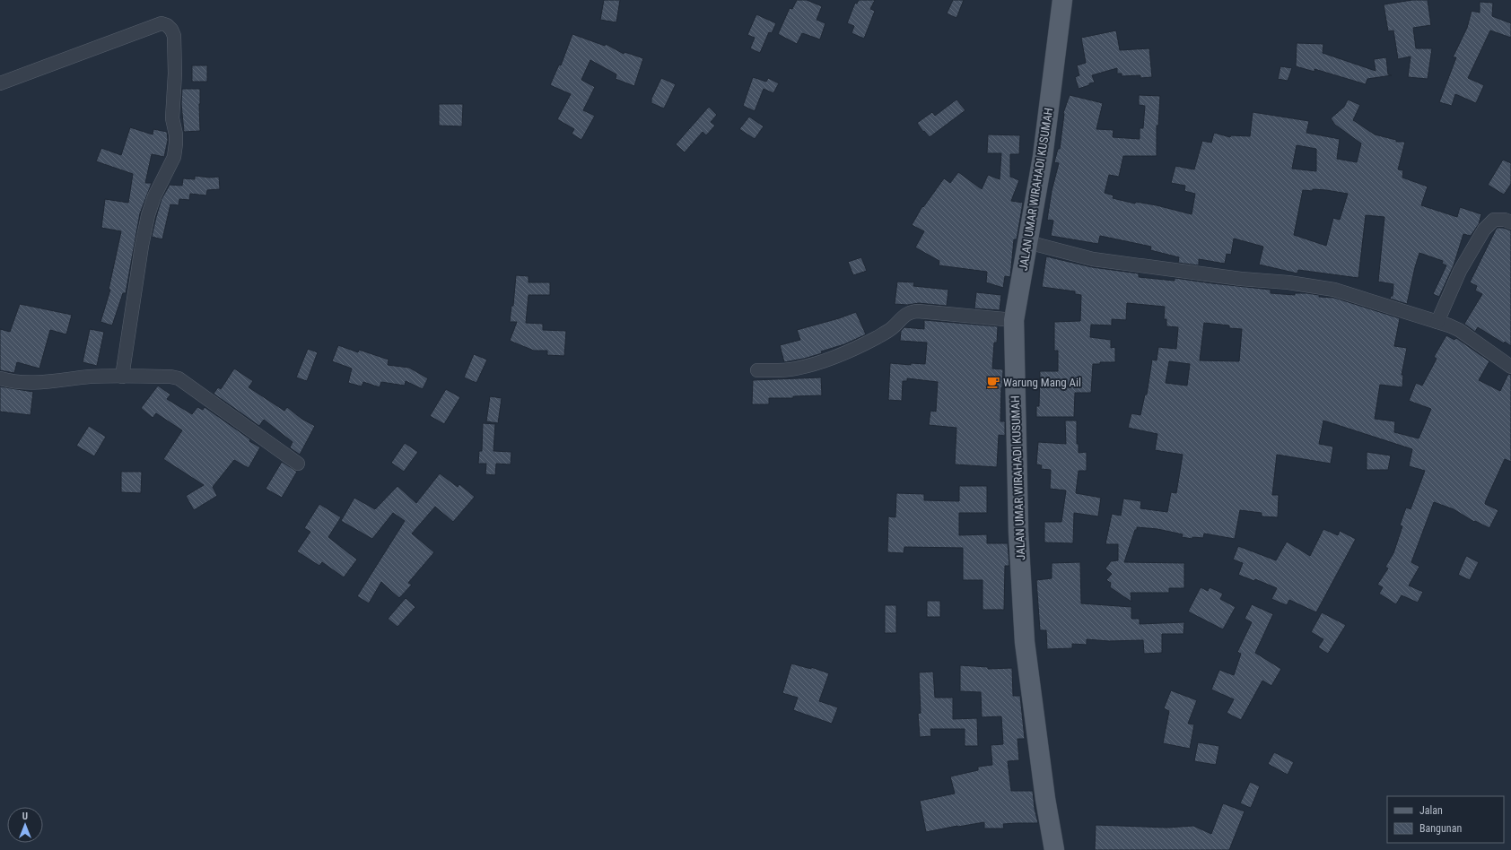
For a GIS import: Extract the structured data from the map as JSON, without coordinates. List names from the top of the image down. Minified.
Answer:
{"streets":{"main road":["JALAN UMAR WIRAHADI KUSUMAH"]},"places":{"cafe":["Warung Mang Ail"]},"legend":["Jalan","Bangunan"],"north":"top"}
